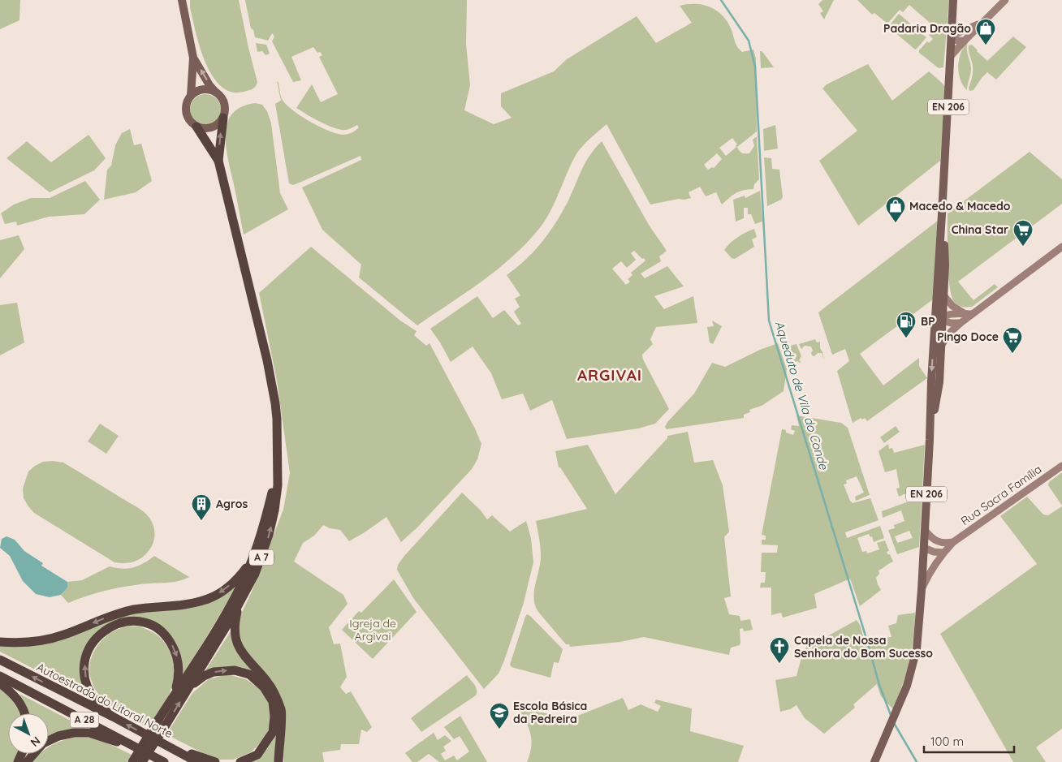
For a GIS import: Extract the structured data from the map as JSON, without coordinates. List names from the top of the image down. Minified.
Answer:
{"streets":{"highway":["A 7","Autoestrada do Litoral Norte","A 28"],"main road":["EN 206"],"street":["Rua Sacra Família"]},"districts":["ARGIVAI"],"water":["Aqueduto de Vila do Conde"],"parks":["Igreja de Argivai"],"places":{"shop":["Padaria Dragão","Macedo & Macedo"],"supermarket":["China Star","Pingo Doce"],"fuel station":["BP"],"building":["Agros"],"church":["Capela de Nossa Senhora do Bom Sucesso"],"school or university":["Escola Básica da Pedreira"]},"scale_bar":"100 m","north":"bottom right"}
